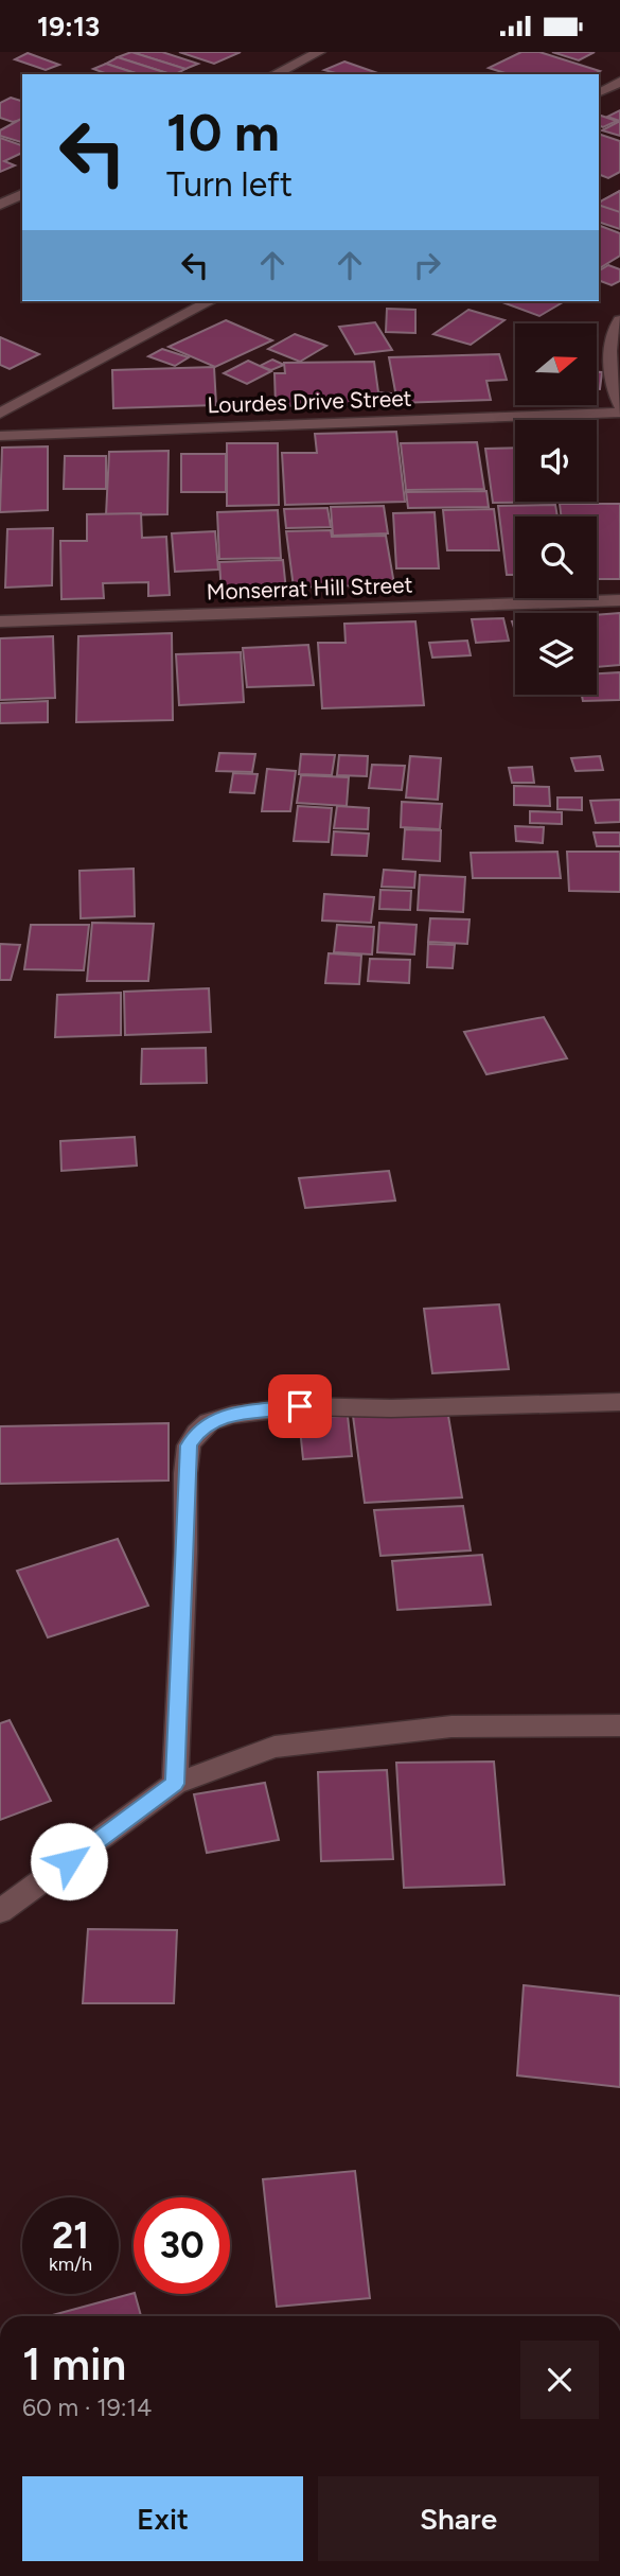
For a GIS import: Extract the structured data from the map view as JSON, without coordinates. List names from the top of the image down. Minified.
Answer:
{"streets":{"street":["Lourdes Drive Street","Monserrat Hill Street"]},"north":"right","page":{"status":"19:13","turn":["10 m","Turn left"],"speed":"21 km/h","limit":"30","heading":["1 min","60 m · 19:14"],"buttons":["Exit","Share"]}}
